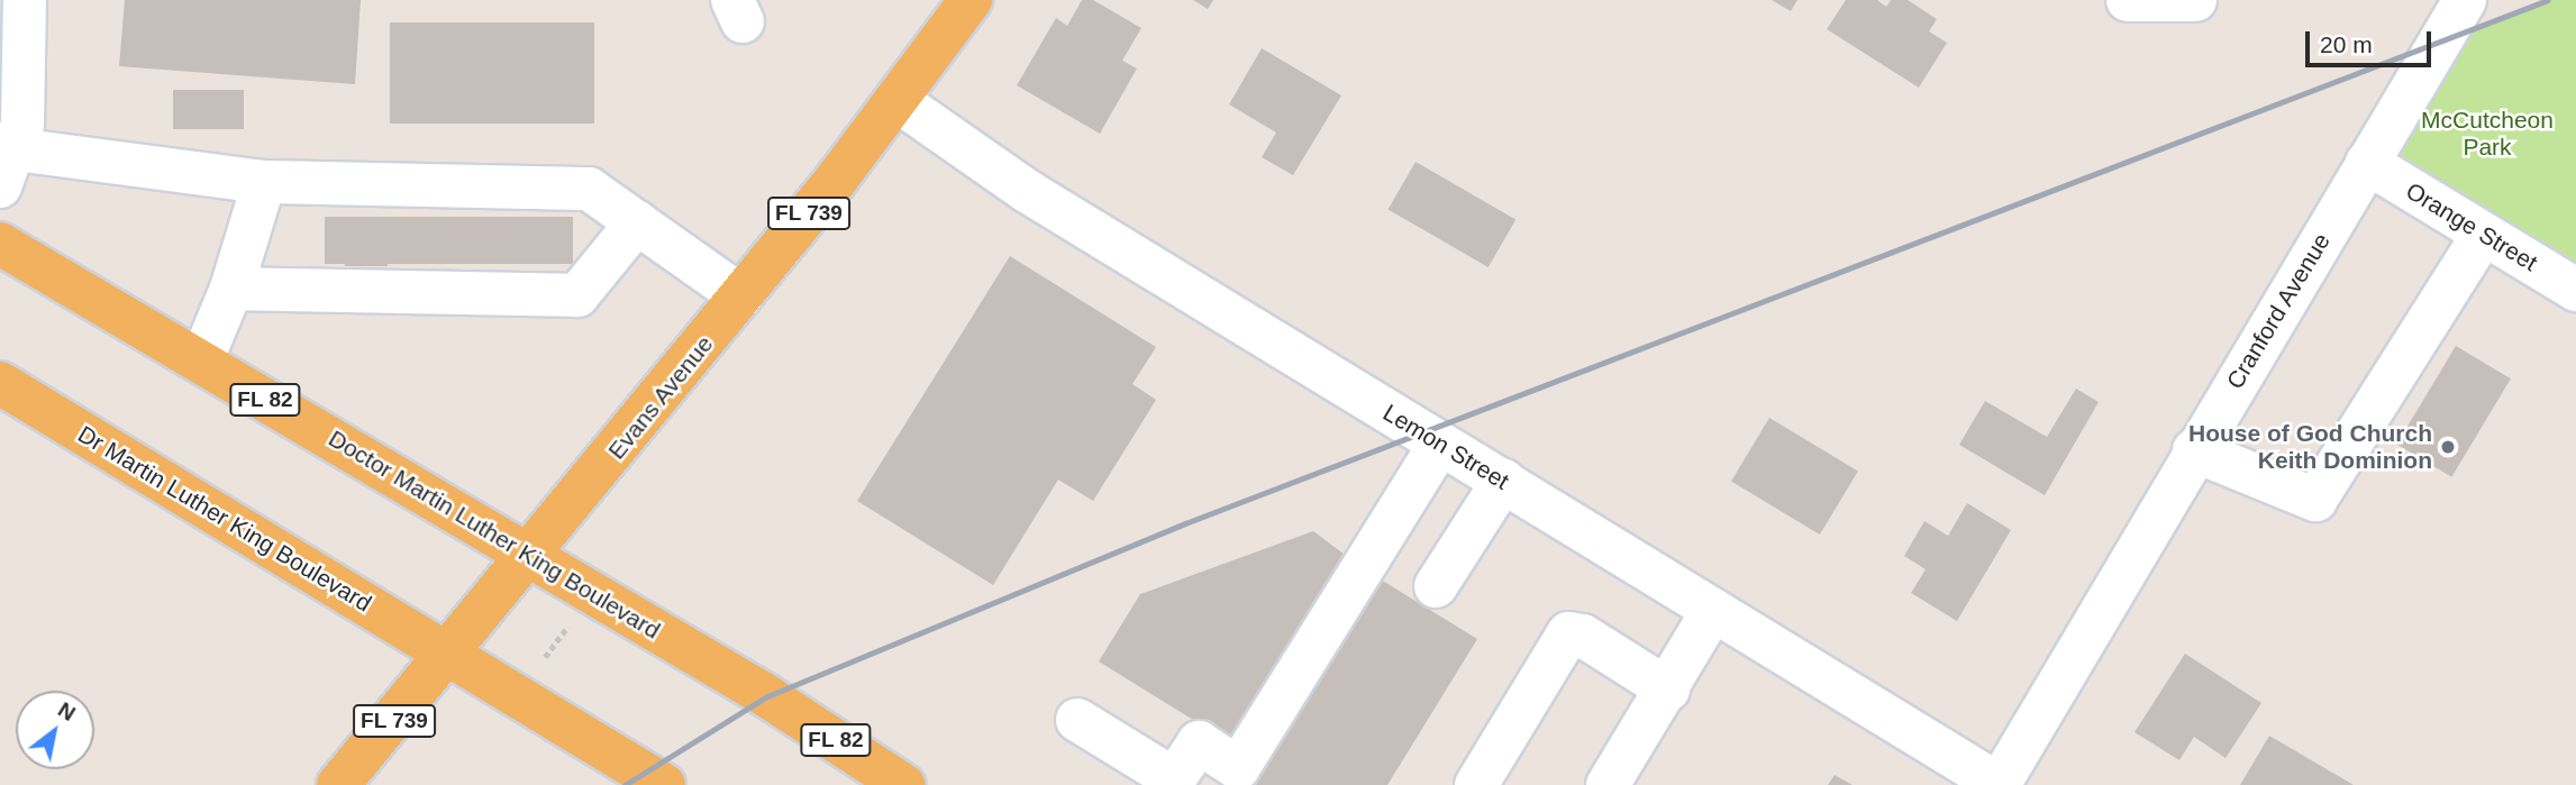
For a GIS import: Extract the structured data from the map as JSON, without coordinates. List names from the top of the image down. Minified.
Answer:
{"streets":{"main road":["FL 739","Evans Avenue","FL 82","Dr Martin Luther King Boulevard","Doctor Martin Luther King Boulevard"],"street":["Orange Street","Cranford Avenue","Lemon Street"]},"crossings":[["Orange Street","Cranford Avenue"],["Cranford Avenue","Lemon Street"],["Evans Avenue","Lemon Street"],["Evans Avenue","Dr Martin Luther King Boulevard"],["Evans Avenue","Doctor Martin Luther King Boulevard"]],"parks":["McCutcheon Park"],"places":["House of God Church Keith Dominion"],"scale_bar":"20 m","north":"top right"}
